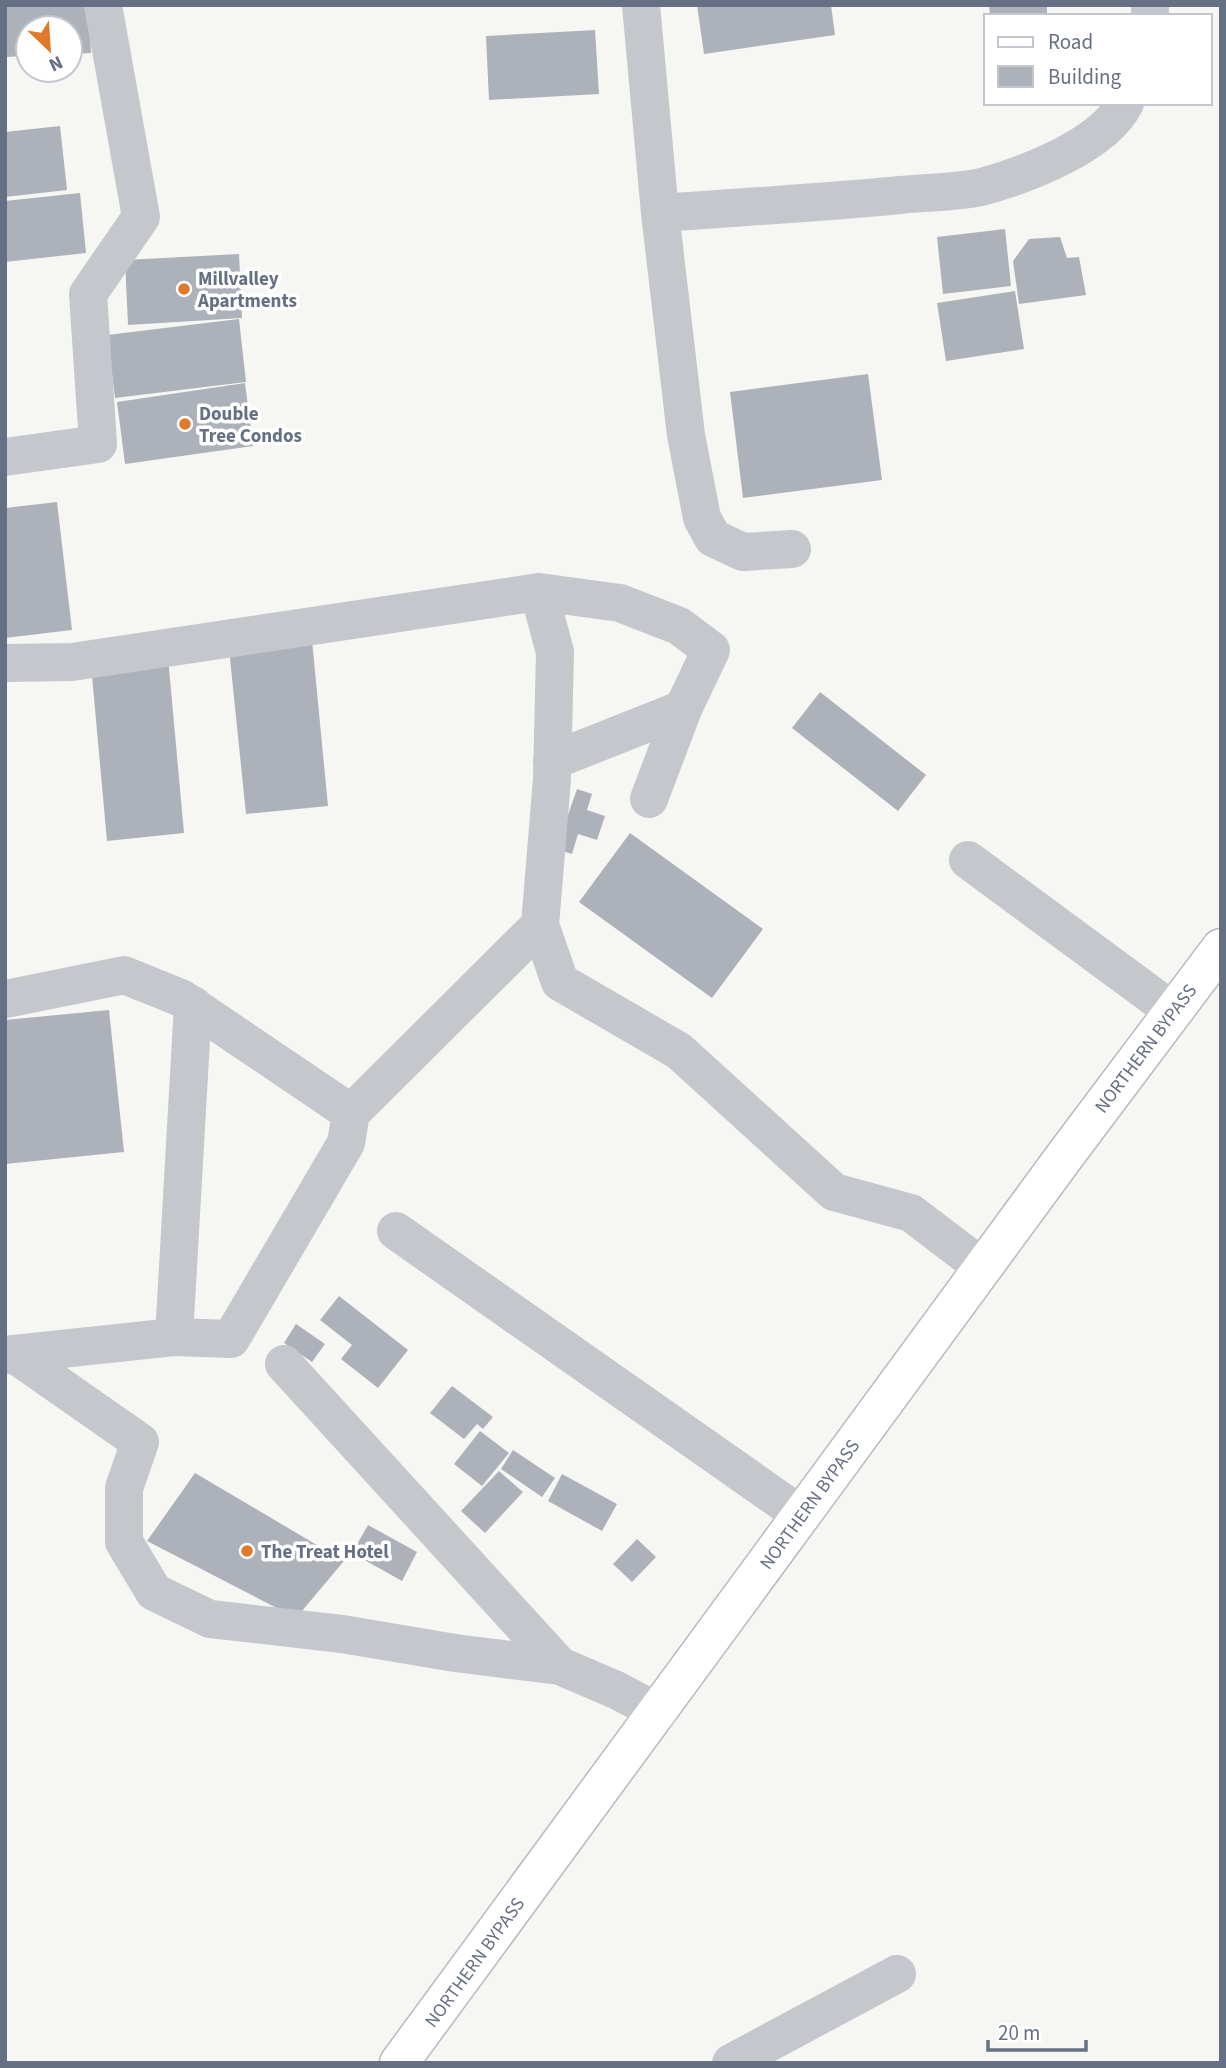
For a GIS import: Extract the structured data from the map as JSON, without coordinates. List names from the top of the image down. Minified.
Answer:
{"streets":{"main road":["NORTHERN BYPASS"]},"places":["Millvalley Apartments","Double Tree Condos","The Treat Hotel"],"legend":["Road","Building"],"scale_bar":"20 m","north":"bottom right"}
